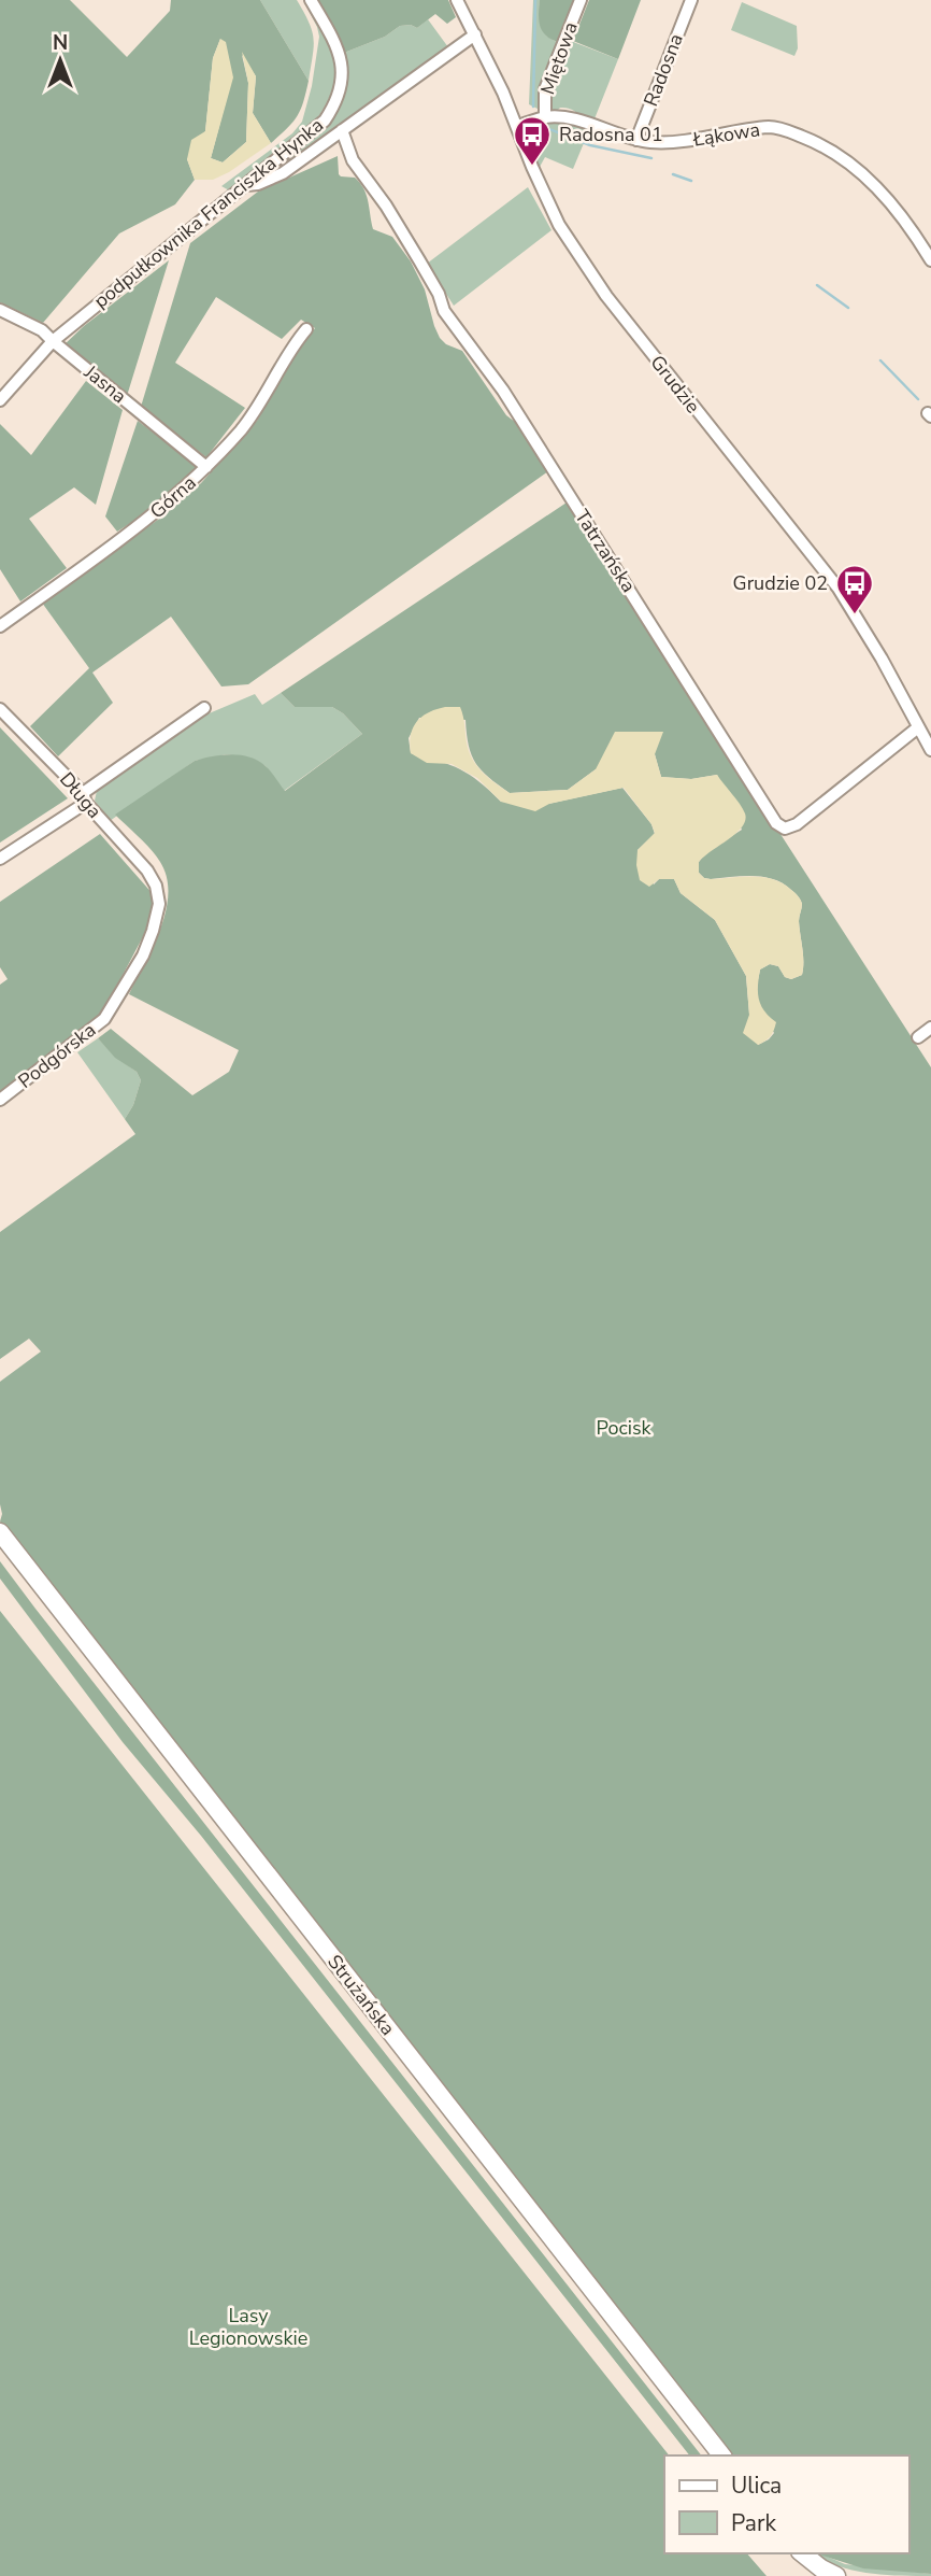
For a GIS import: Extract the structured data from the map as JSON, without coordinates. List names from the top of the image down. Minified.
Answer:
{"streets":{"main road":["Strużańska"],"street":["Miętowa","Radosna","Łąkowa","podpułkownika Franciszka Hynka","Jasna","Grudzie","Górna","Tatrzańska","Długa","Podgórska"]},"crossings":[["Miętowa","Łąkowa"],["Radosna","Łąkowa"],["Łąkowa","Grudzie"],["podpułkownika Franciszka Hynka","Jasna"],["Jasna","Górna"],["Grudzie","Tatrzańska"],["Długa","Podgórska"]],"parks":["Pocisk","Lasy Legionowskie"],"places":{"bus stop":["Radosna 01","Grudzie 02"]},"legend":["Ulica","Park"],"north":"top"}
